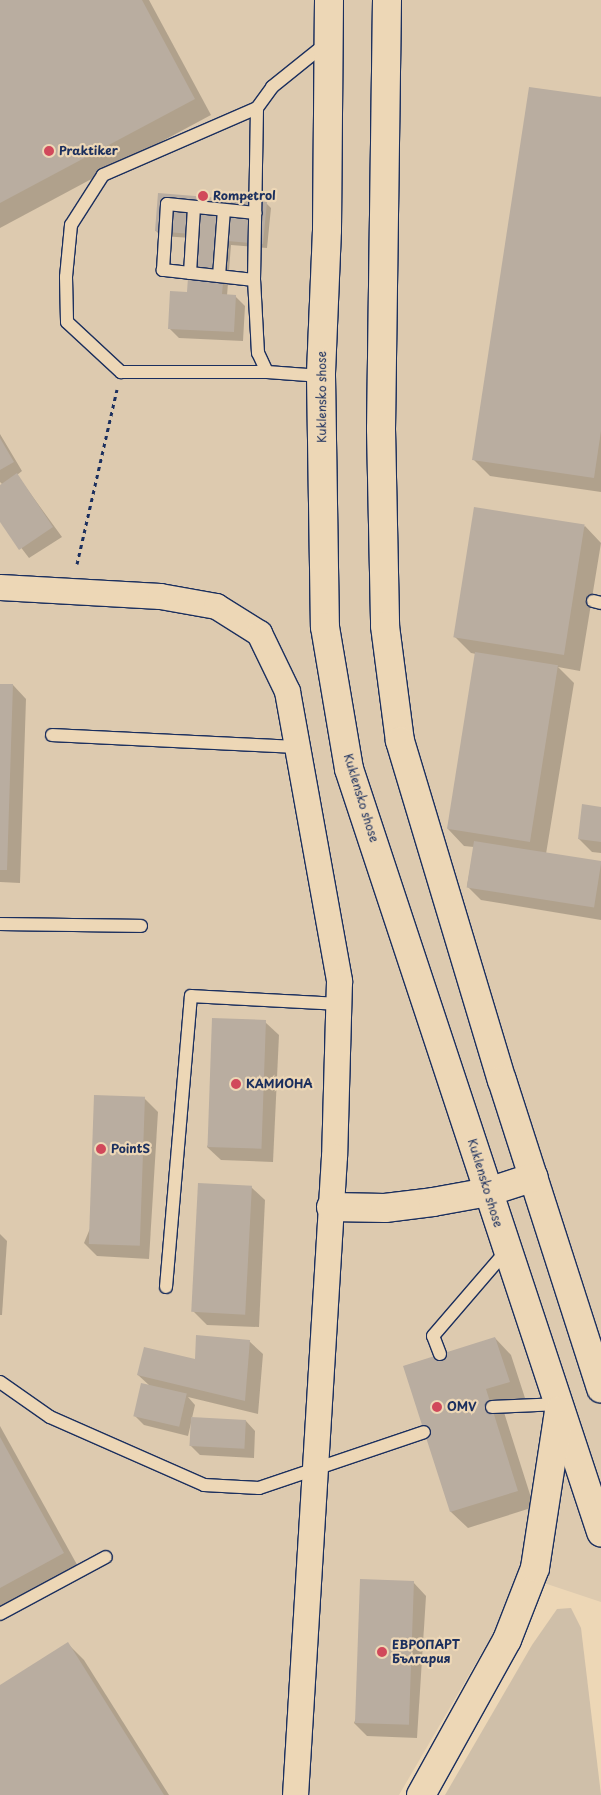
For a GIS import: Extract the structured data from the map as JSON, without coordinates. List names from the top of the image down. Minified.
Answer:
{"streets":{"main road":["Kuklensko shose"]},"places":["Praktiker","Rompetrol","КАМИОНА","PointS","OMV","ЕВРОПАРТ България"]}
